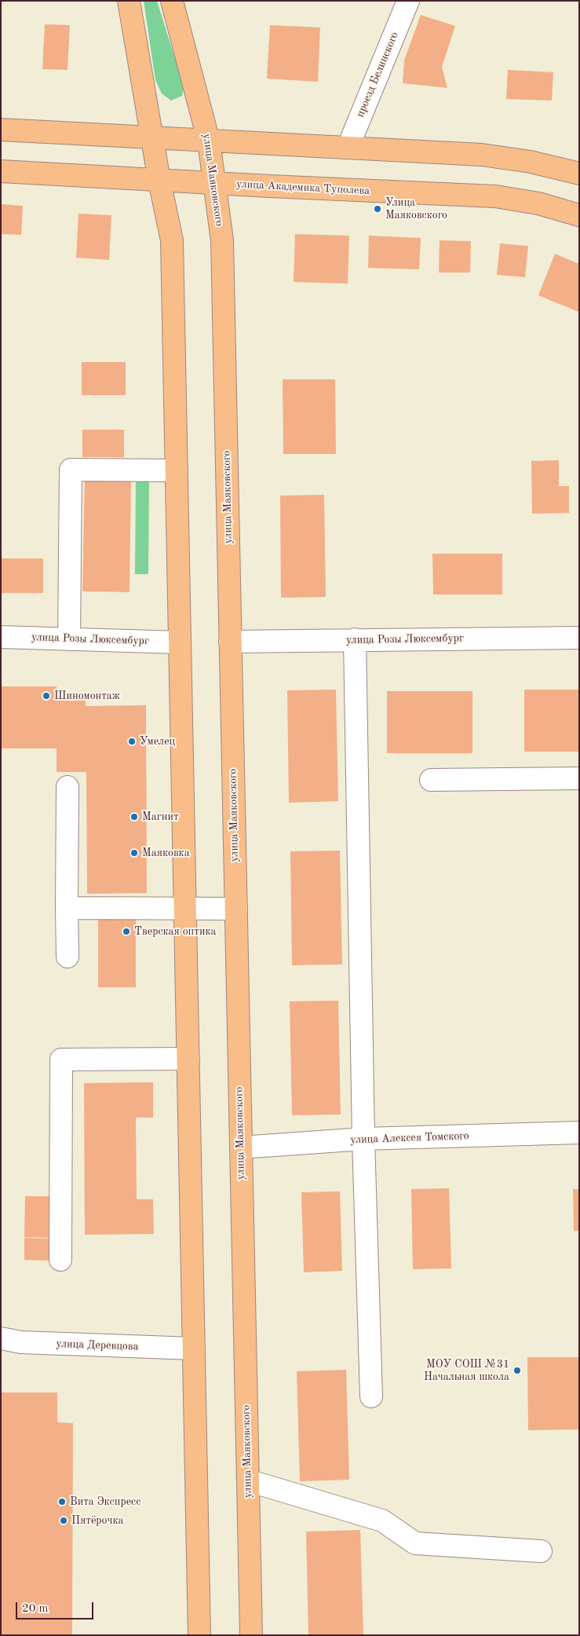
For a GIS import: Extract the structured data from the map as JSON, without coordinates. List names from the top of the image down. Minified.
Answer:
{"streets":{"main road":["улица Маяковского","улица Академика Туполева"],"street":["проезд Белинского","улица Розы Люксембург","улица Алексея Томского","улица Деревцова"]},"crossings":[["улица Маяковского","улица Академика Туполева"],["улица Маяковского","улица Розы Люксембург"],["улица Маяковского","улица Алексея Томского"]],"places":["Улица Маяковского","Шиномонтаж","Умелец","Магнит","Маяковка","Тверская оптика","МОУ СОШ №31 Начальная школа","Вита Экспресс","Пятёрочка"],"scale_bar":"20 m"}
